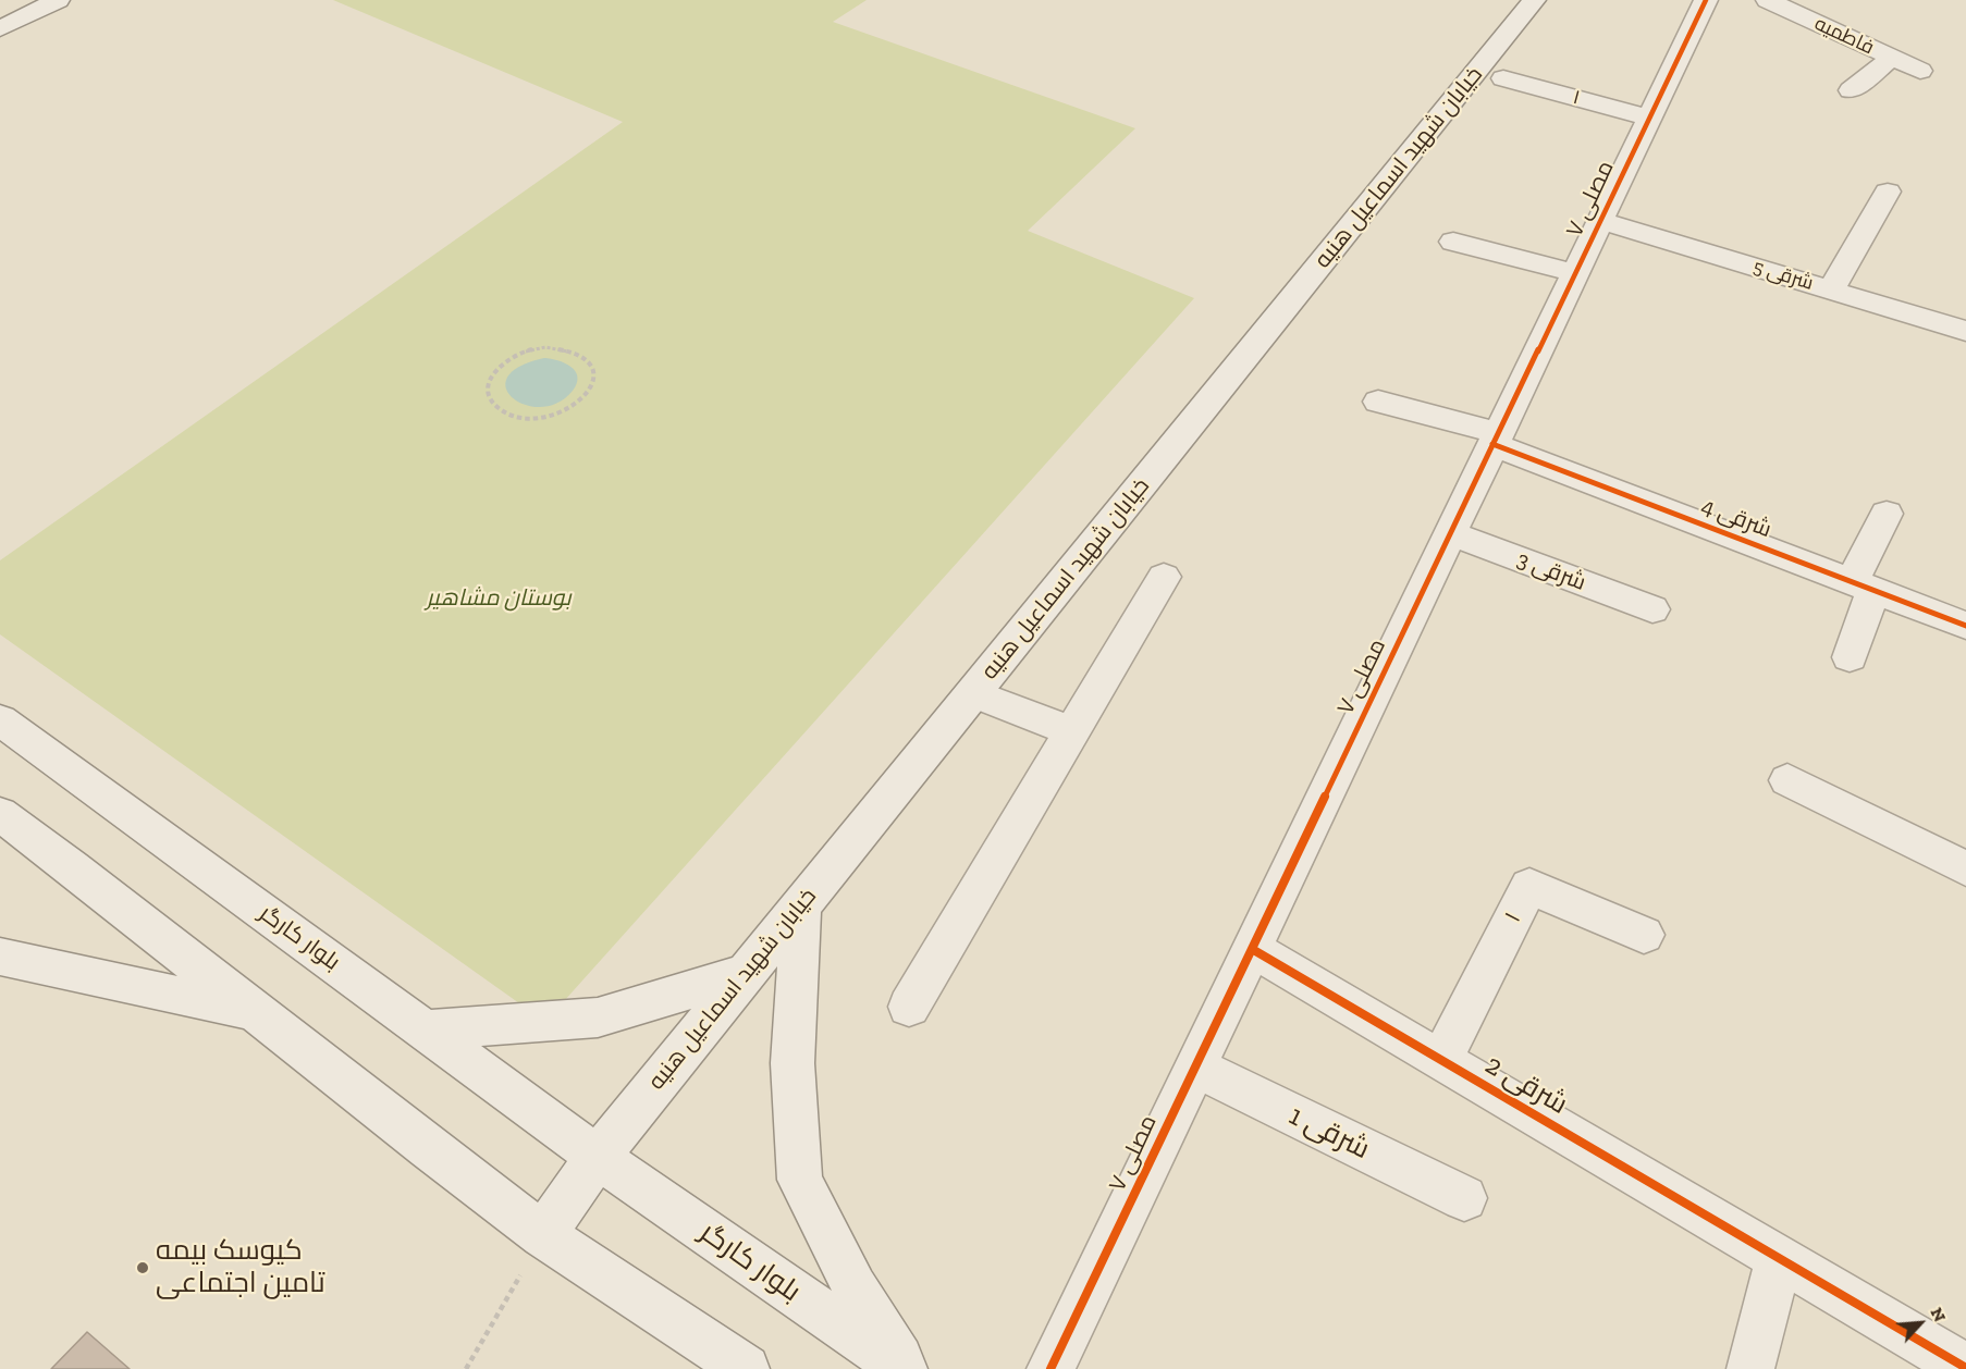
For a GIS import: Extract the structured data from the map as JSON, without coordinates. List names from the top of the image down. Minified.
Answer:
{"streets":{"street":["فاطمیه","۱","خیابان شهید اسماعیل هنیه","مصلی ۷","شرقی 5","شرقی 4","شرقی 3","بلوار کارگر","شرقی 2","شرقی 1"]},"crossings":[["۱","مصلی ۷"],["۱","شرقی 2"],["خیابان شهید اسماعیل هنیه","بلوار کارگر"],["مصلی ۷","شرقی 5"],["مصلی ۷","شرقی 4"],["مصلی ۷","شرقی 3"],["مصلی ۷","شرقی 2"],["مصلی ۷","شرقی 1"]],"parks":["بوستان مشاهیر"],"places":["کیوسک بیمه تامین اجتماعی"],"north":"top right"}
